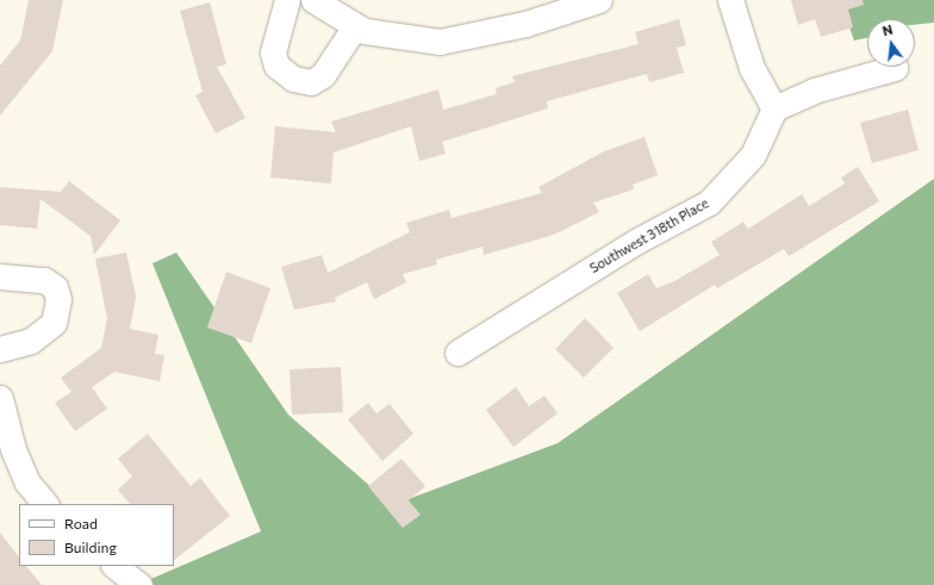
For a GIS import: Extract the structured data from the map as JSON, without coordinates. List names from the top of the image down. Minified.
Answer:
{"streets":{"street":["Southwest 318th Place"]},"legend":["Road","Building"],"north":"top"}
